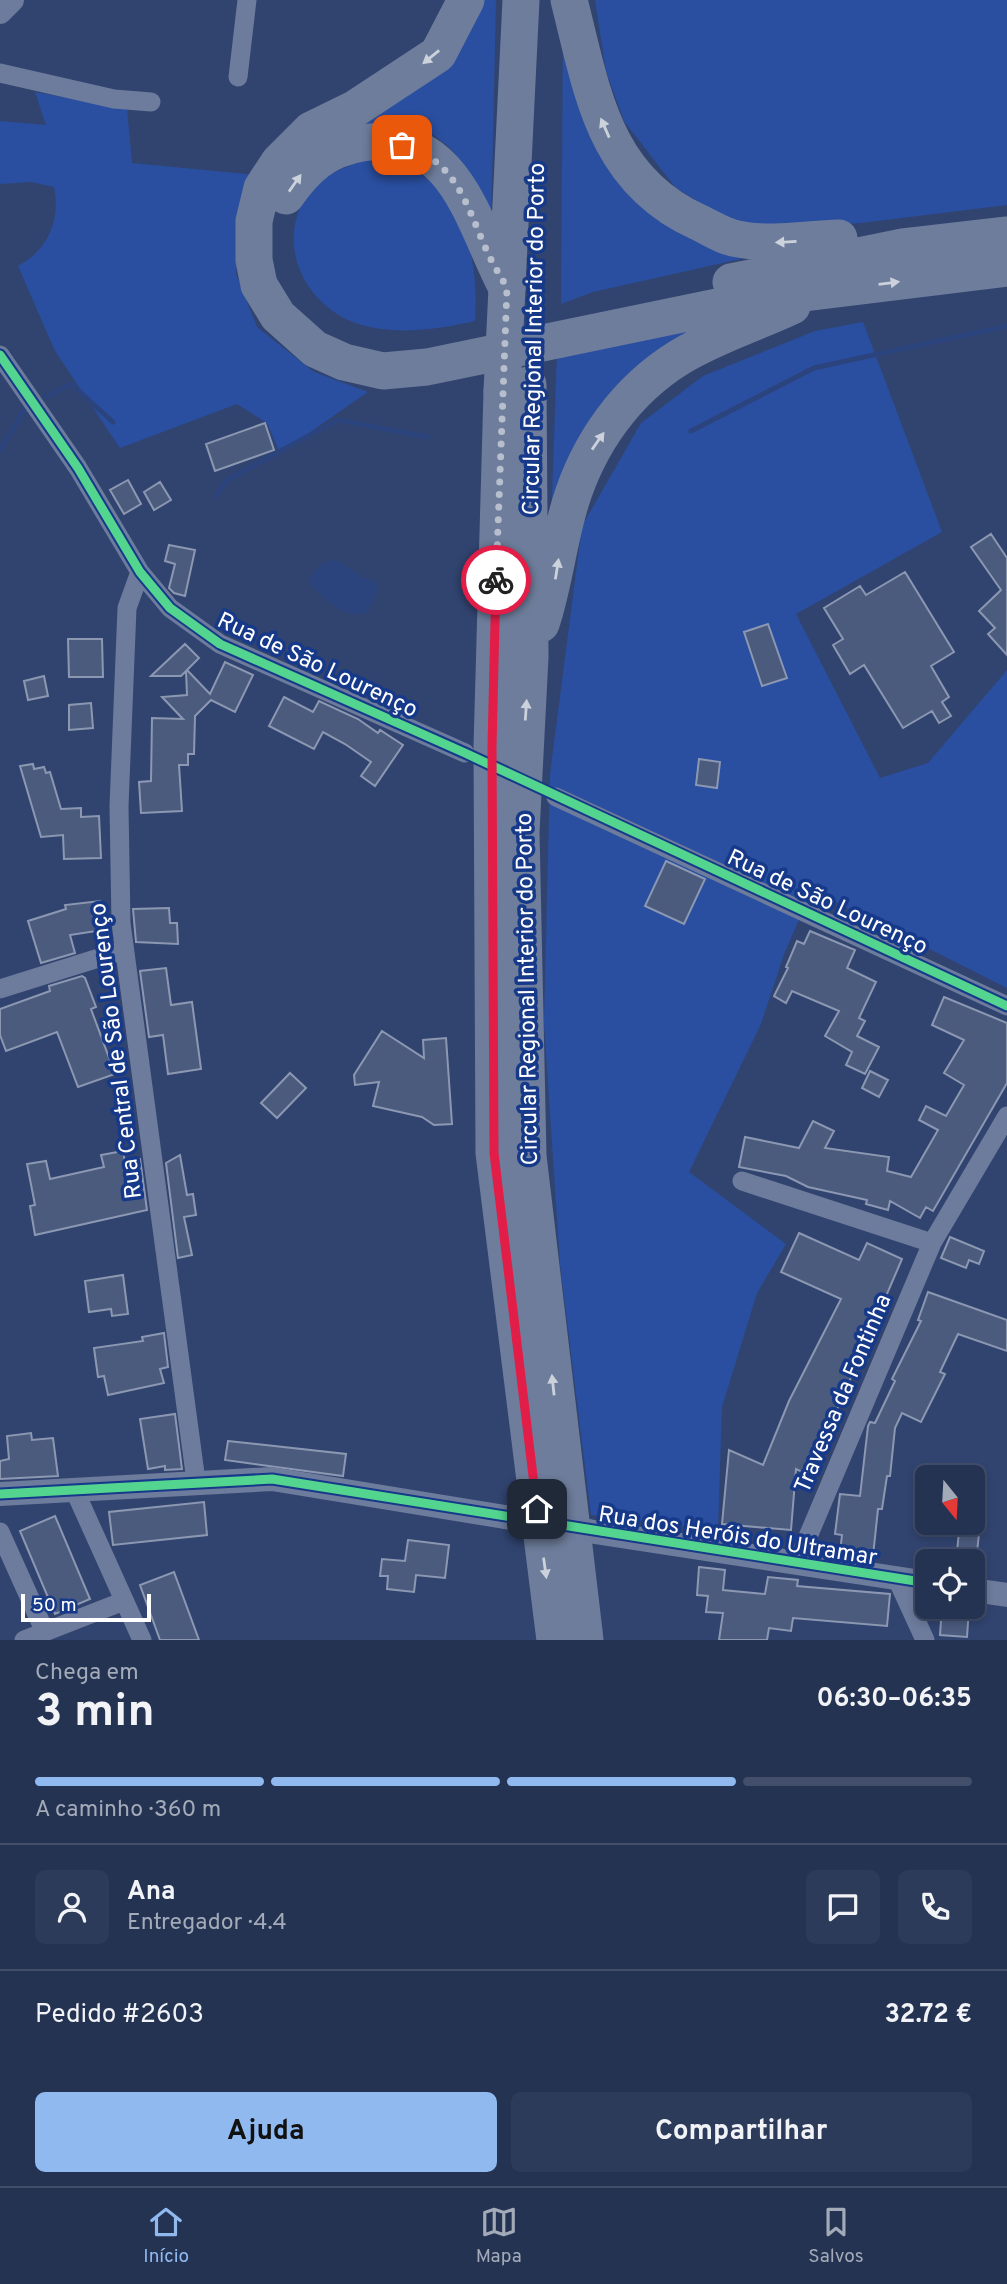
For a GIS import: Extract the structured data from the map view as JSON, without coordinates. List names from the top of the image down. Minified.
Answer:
{"streets":{"highway":["Circular Regional Interior do Porto"],"street":["Rua de São Lourenço","Rua Central de São Lourenço","Travessa da Fontinha","Rua dos Heróis do Ultramar"]},"crossings":[["Rua de São Lourenço","Rua Central de São Lourenço"],["Rua Central de São Lourenço","Rua dos Heróis do Ultramar"],["Travessa da Fontinha","Rua dos Heróis do Ultramar"]],"scale_bar":"50 m","north":"bottom","page":{"scale":"50 m","heading":["3 min","Chega em","06:30–06:35"],"panel":["Ana","Entregador · 4.4","Pedido #2603","32.72 €"],"bar":"A caminho · 360 m","buttons":["Ajuda","Compartilhar"],"tabs":["Início","Mapa","Salvos"]}}
